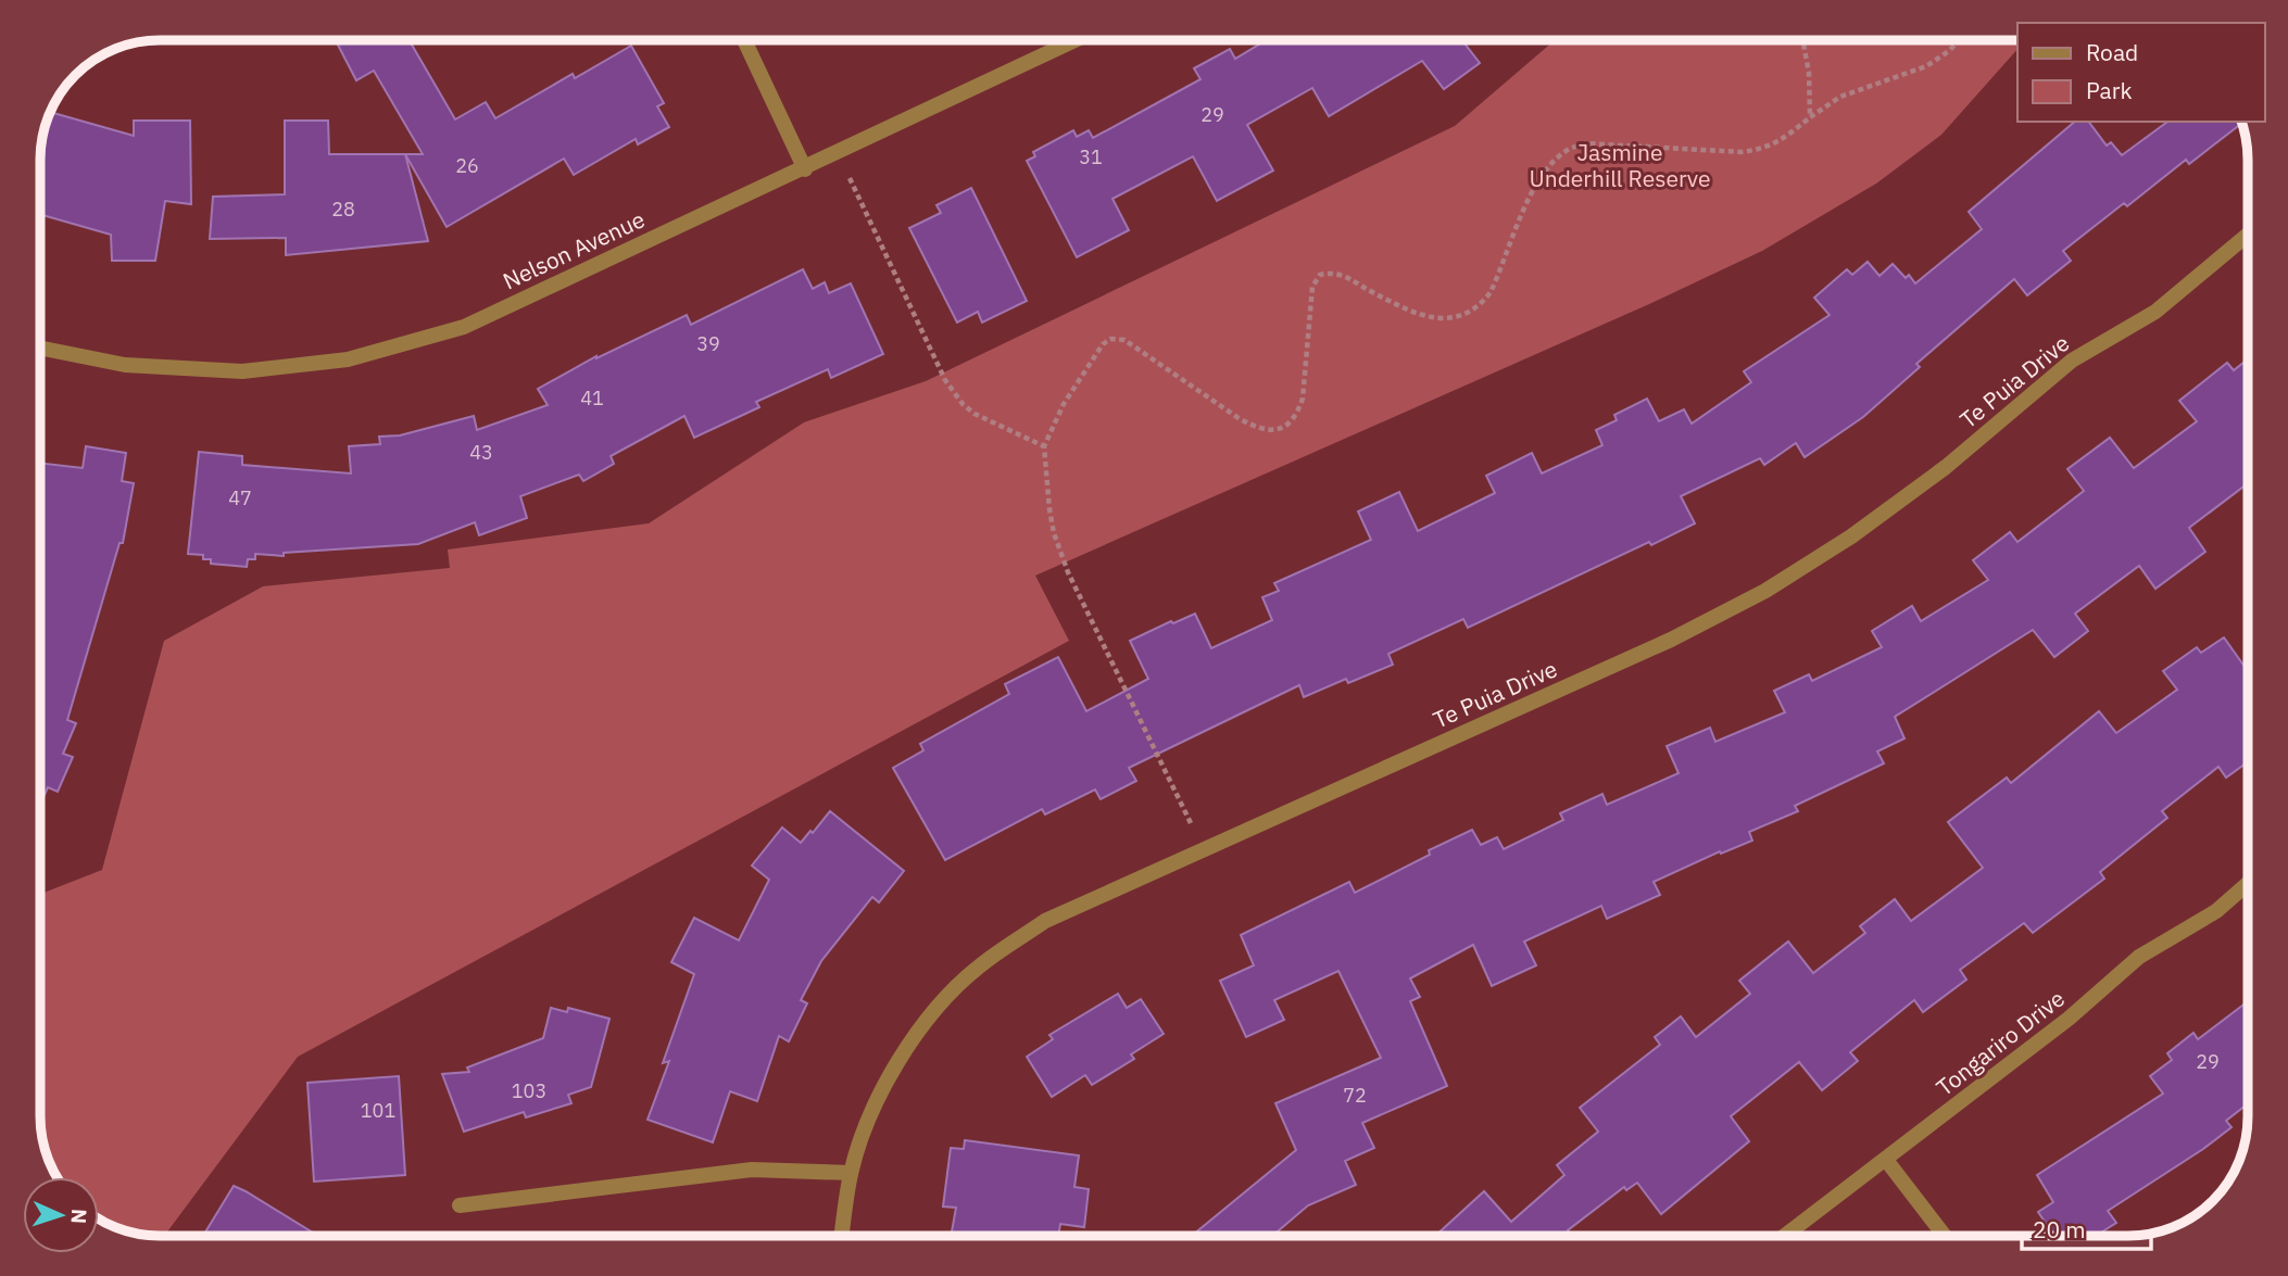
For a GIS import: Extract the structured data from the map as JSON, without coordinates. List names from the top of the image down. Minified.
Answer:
{"streets":{"street":["Nelson Avenue","Te Puia Drive","Tongariro Drive"]},"parks":["Jasmine Underhill Reserve"],"house_numbers":["29","31","26","28","39","41","43","47","29","103","72","101"],"legend":["Road","Park"],"scale_bar":"20 m","north":"right"}
